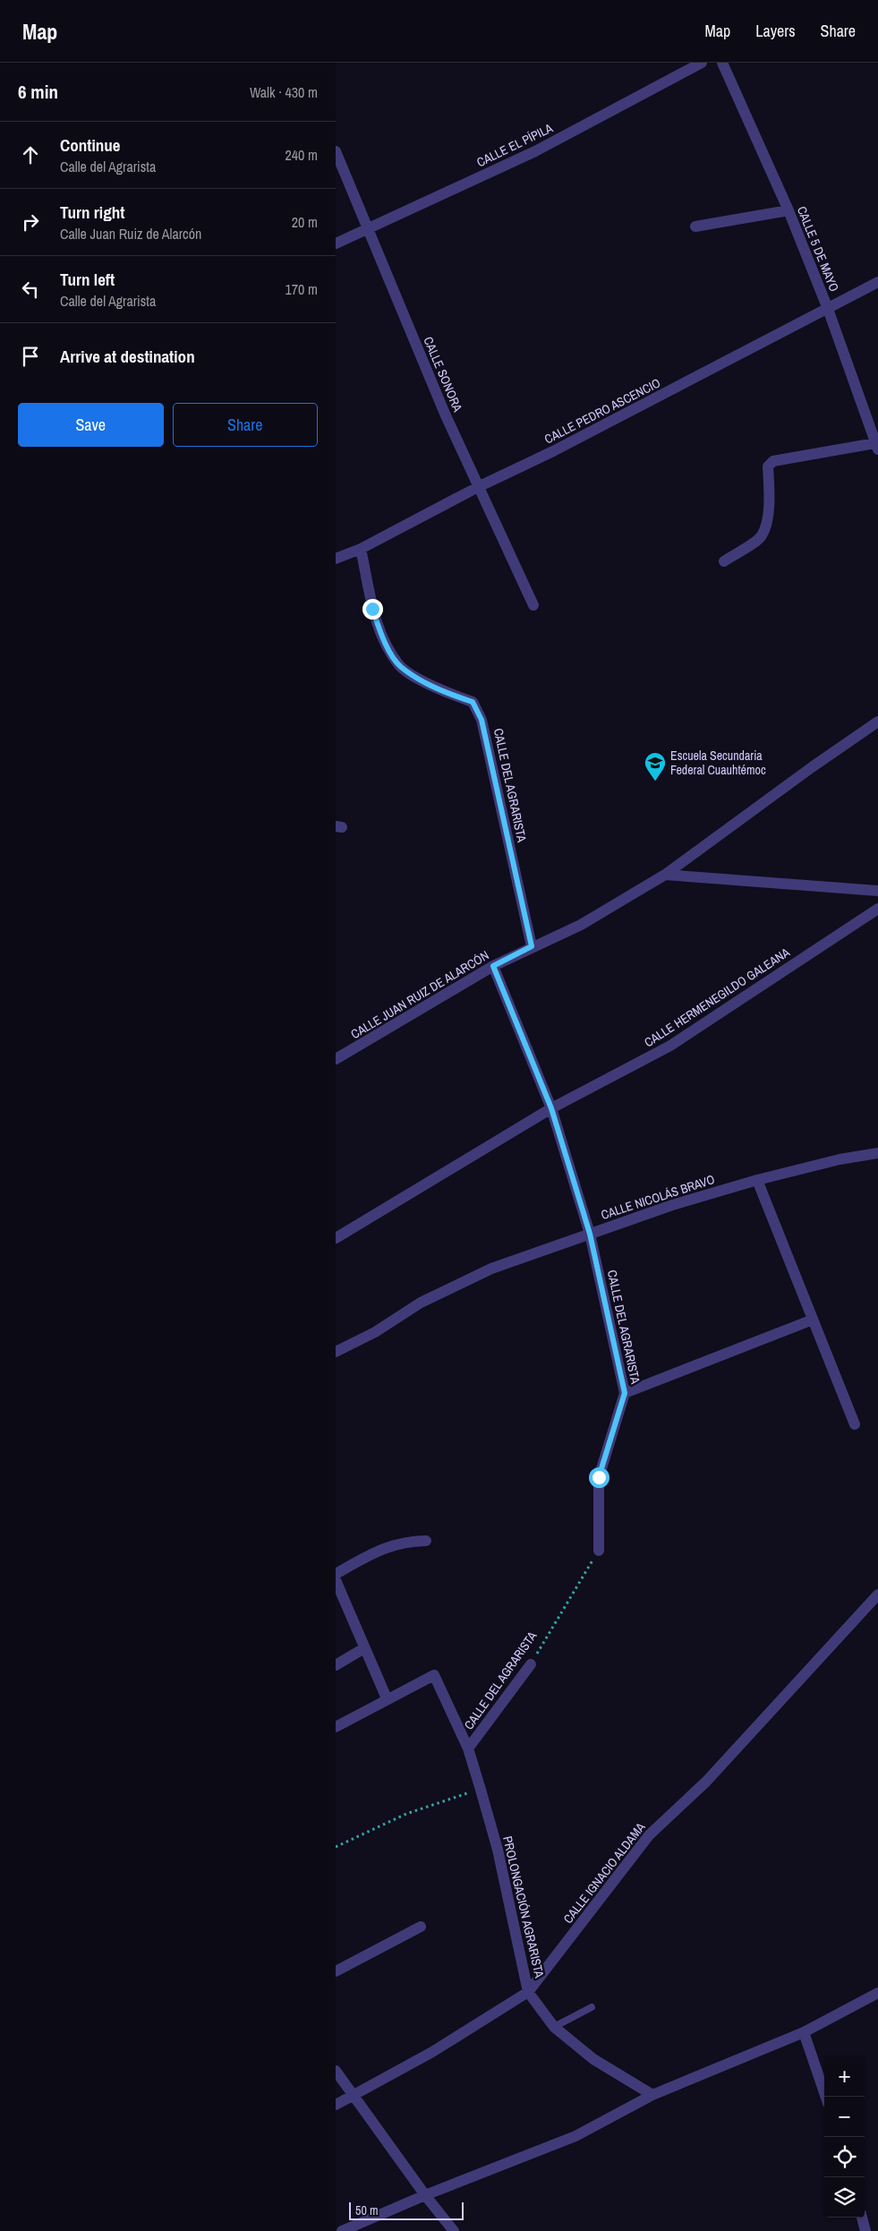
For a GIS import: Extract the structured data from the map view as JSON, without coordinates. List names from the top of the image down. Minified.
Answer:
{"streets":{"street":["CALLE EL PÍPILA","CALLE 5 DE MAYO","CALLE SONORA","CALLE PEDRO ASCENCIO","CALLE DEL AGRARISTA","CALLE JUAN RUIZ DE ALARCÓN","CALLE HERMENEGILDO GALEANA","CALLE NICOLÁS BRAVO","CALLE IGNACIO ALDAMA","PROLONGACIÓN AGRARISTA"]},"crossings":[["CALLE EL PÍPILA","CALLE SONORA"],["CALLE 5 DE MAYO","CALLE PEDRO ASCENCIO"],["CALLE SONORA","CALLE PEDRO ASCENCIO"],["CALLE PEDRO ASCENCIO","CALLE DEL AGRARISTA"],["CALLE DEL AGRARISTA","CALLE JUAN RUIZ DE ALARCÓN"],["CALLE DEL AGRARISTA","CALLE HERMENEGILDO GALEANA"],["CALLE DEL AGRARISTA","CALLE NICOLÁS BRAVO"],["CALLE DEL AGRARISTA","PROLONGACIÓN AGRARISTA"],["CALLE IGNACIO ALDAMA","PROLONGACIÓN AGRARISTA"]],"places":{"school or university":["Escuela Secundaria Federal Cuauhtémoc"]},"scale_bar":"50 m","page":{"header":"Map","nav":["Map","Layers","Share"],"heading":["6 min","Walk · 430 m"],"list":[["Continue","Calle del Agrarista","240 m"],["Turn right","Calle Juan Ruiz de Alarcón","20 m"],["Turn left","Calle del Agrarista","170 m"],"Arrive at destination"],"buttons":["Save","Share"],"map_buttons":["+","−"],"scale":"50 m"}}
